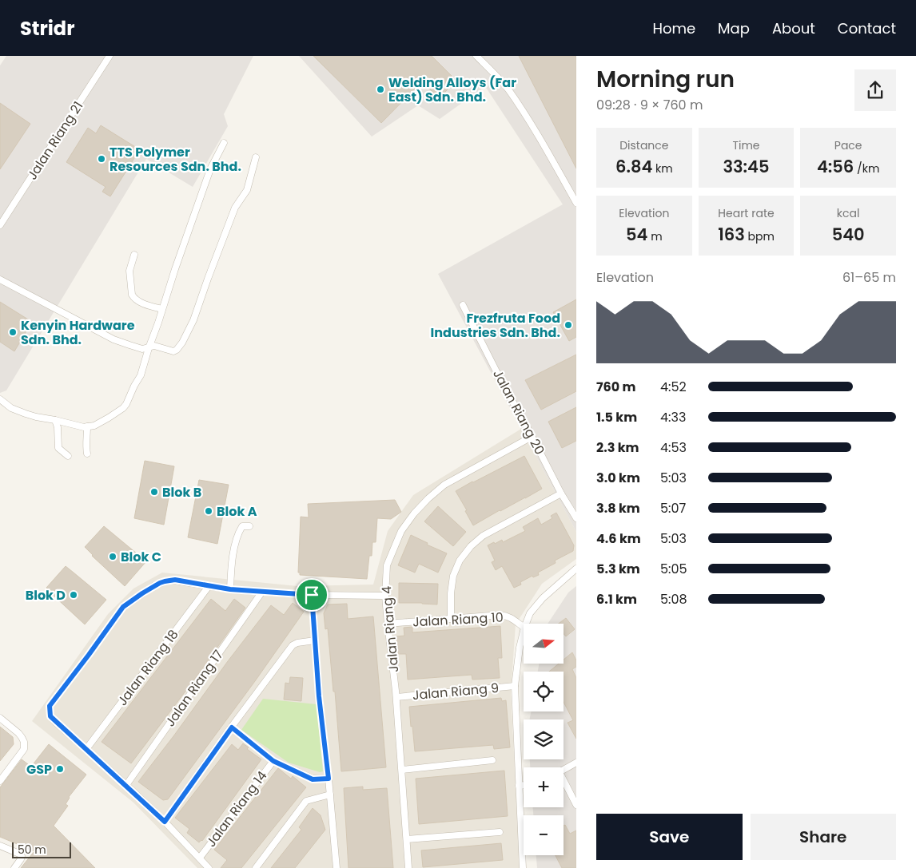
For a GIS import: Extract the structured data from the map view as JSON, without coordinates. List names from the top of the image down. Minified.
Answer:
{"streets":{"street":["Jalan Riang 21","Jalan Riang 20","Jalan Riang 10","Jalan Riang 4","Jalan Riang 18","Jalan Riang 17","Jalan Riang 9","Jalan Riang 14"]},"crossings":[["Jalan Riang 20","Jalan Riang 4"],["Jalan Riang 10","Jalan Riang 4"],["Jalan Riang 4","Jalan Riang 9"]],"places":["Welding Alloys (Far East) Sdn. Bhd.","TTS Polymer Resources Sdn. Bhd.","Frezfruta Food Industries Sdn. Bhd.","Kenyin Hardware Sdn. Bhd.","Blok B","Blok A","Blok C","Blok D","GSP"],"scale_bar":"50 m","north":"right","page":{"header":"Stridr","nav":["Home","Map","About","Contact"],"heading":["Morning run","09:28 · 9 × 760 m"],"stats":[["Distance","6.84 km"],["Time","33:45"],["Pace","4:56 /km"],["Elevation","54 m"],["Heart rate","163 bpm"],["kcal","540"]],"chart":["Elevation","61–65 m"],"list":[{"name":"760 m","note":"4:52"},{"name":"1.5 km","note":"4:33"},{"name":"2.3 km","note":"4:53"},{"name":"3.0 km","note":"5:03"},{"name":"3.8 km","note":"5:07"},{"name":"4.6 km","note":"5:03"},{"name":"5.3 km","note":"5:05"},{"name":"6.1 km","note":"5:08"}],"map_buttons":["+","−"],"buttons":["Save","Share"],"scale":"50 m"}}
